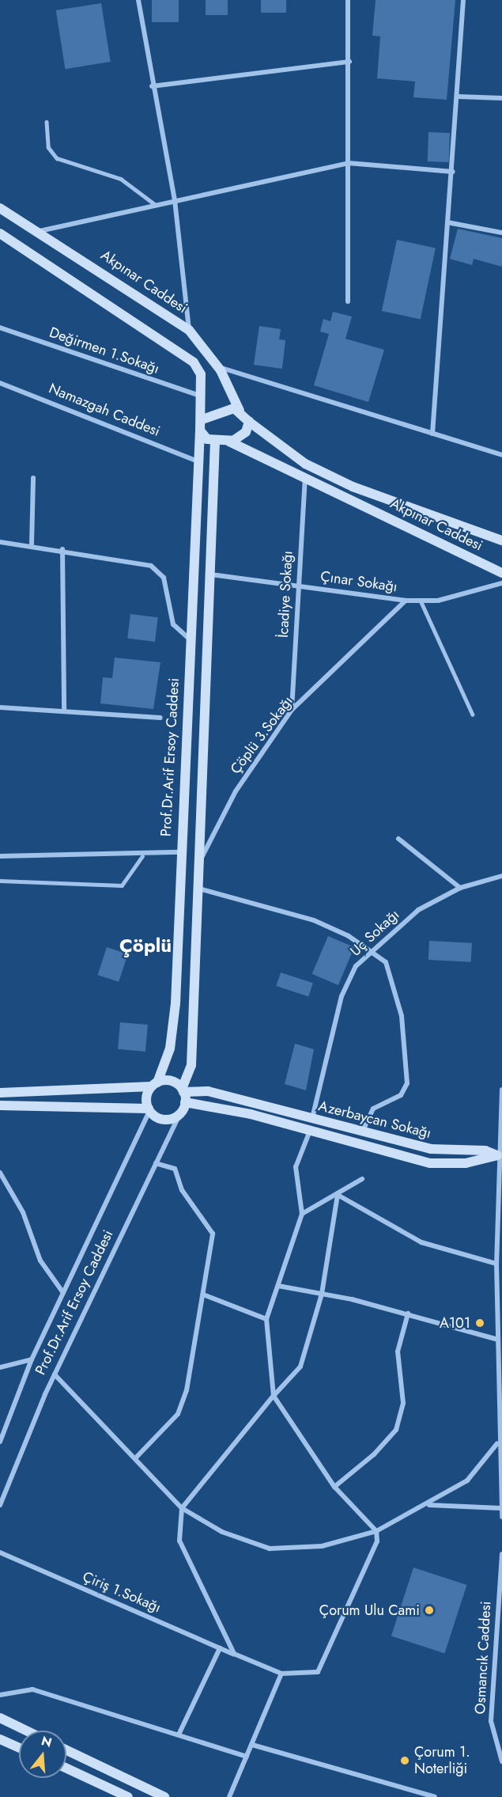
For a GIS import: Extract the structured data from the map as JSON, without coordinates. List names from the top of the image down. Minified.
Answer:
{"streets":{"street":["Akpınar Caddesi","Değirmen 1.Sokağı","Namazgah Caddesi","Çınar Sokağı","İcadiye Sokağı","Çöplü 3.Sokağı","Prof.Dr.Arif Ersoy Caddesi","Uç Sokağı","Azerbaycan Sokağı","Çiriş 1.Sokağı","Osmancık Caddesi"]},"crossings":[["Akpınar Caddesi","İcadiye Sokağı"],["Akpınar Caddesi","Prof.Dr.Arif Ersoy Caddesi"],["Namazgah Caddesi","Prof.Dr.Arif Ersoy Caddesi"],["Çınar Sokağı","İcadiye Sokağı"],["Çınar Sokağı","Çöplü 3.Sokağı"],["İcadiye Sokağı","Çöplü 3.Sokağı"],["Prof.Dr.Arif Ersoy Caddesi","Azerbaycan Sokağı"],["Uç Sokağı","Azerbaycan Sokağı"]],"districts":["Çöplü"],"places":["A101","Çorum Ulu Cami","Çorum 1. Noterliği"],"north":"top"}
